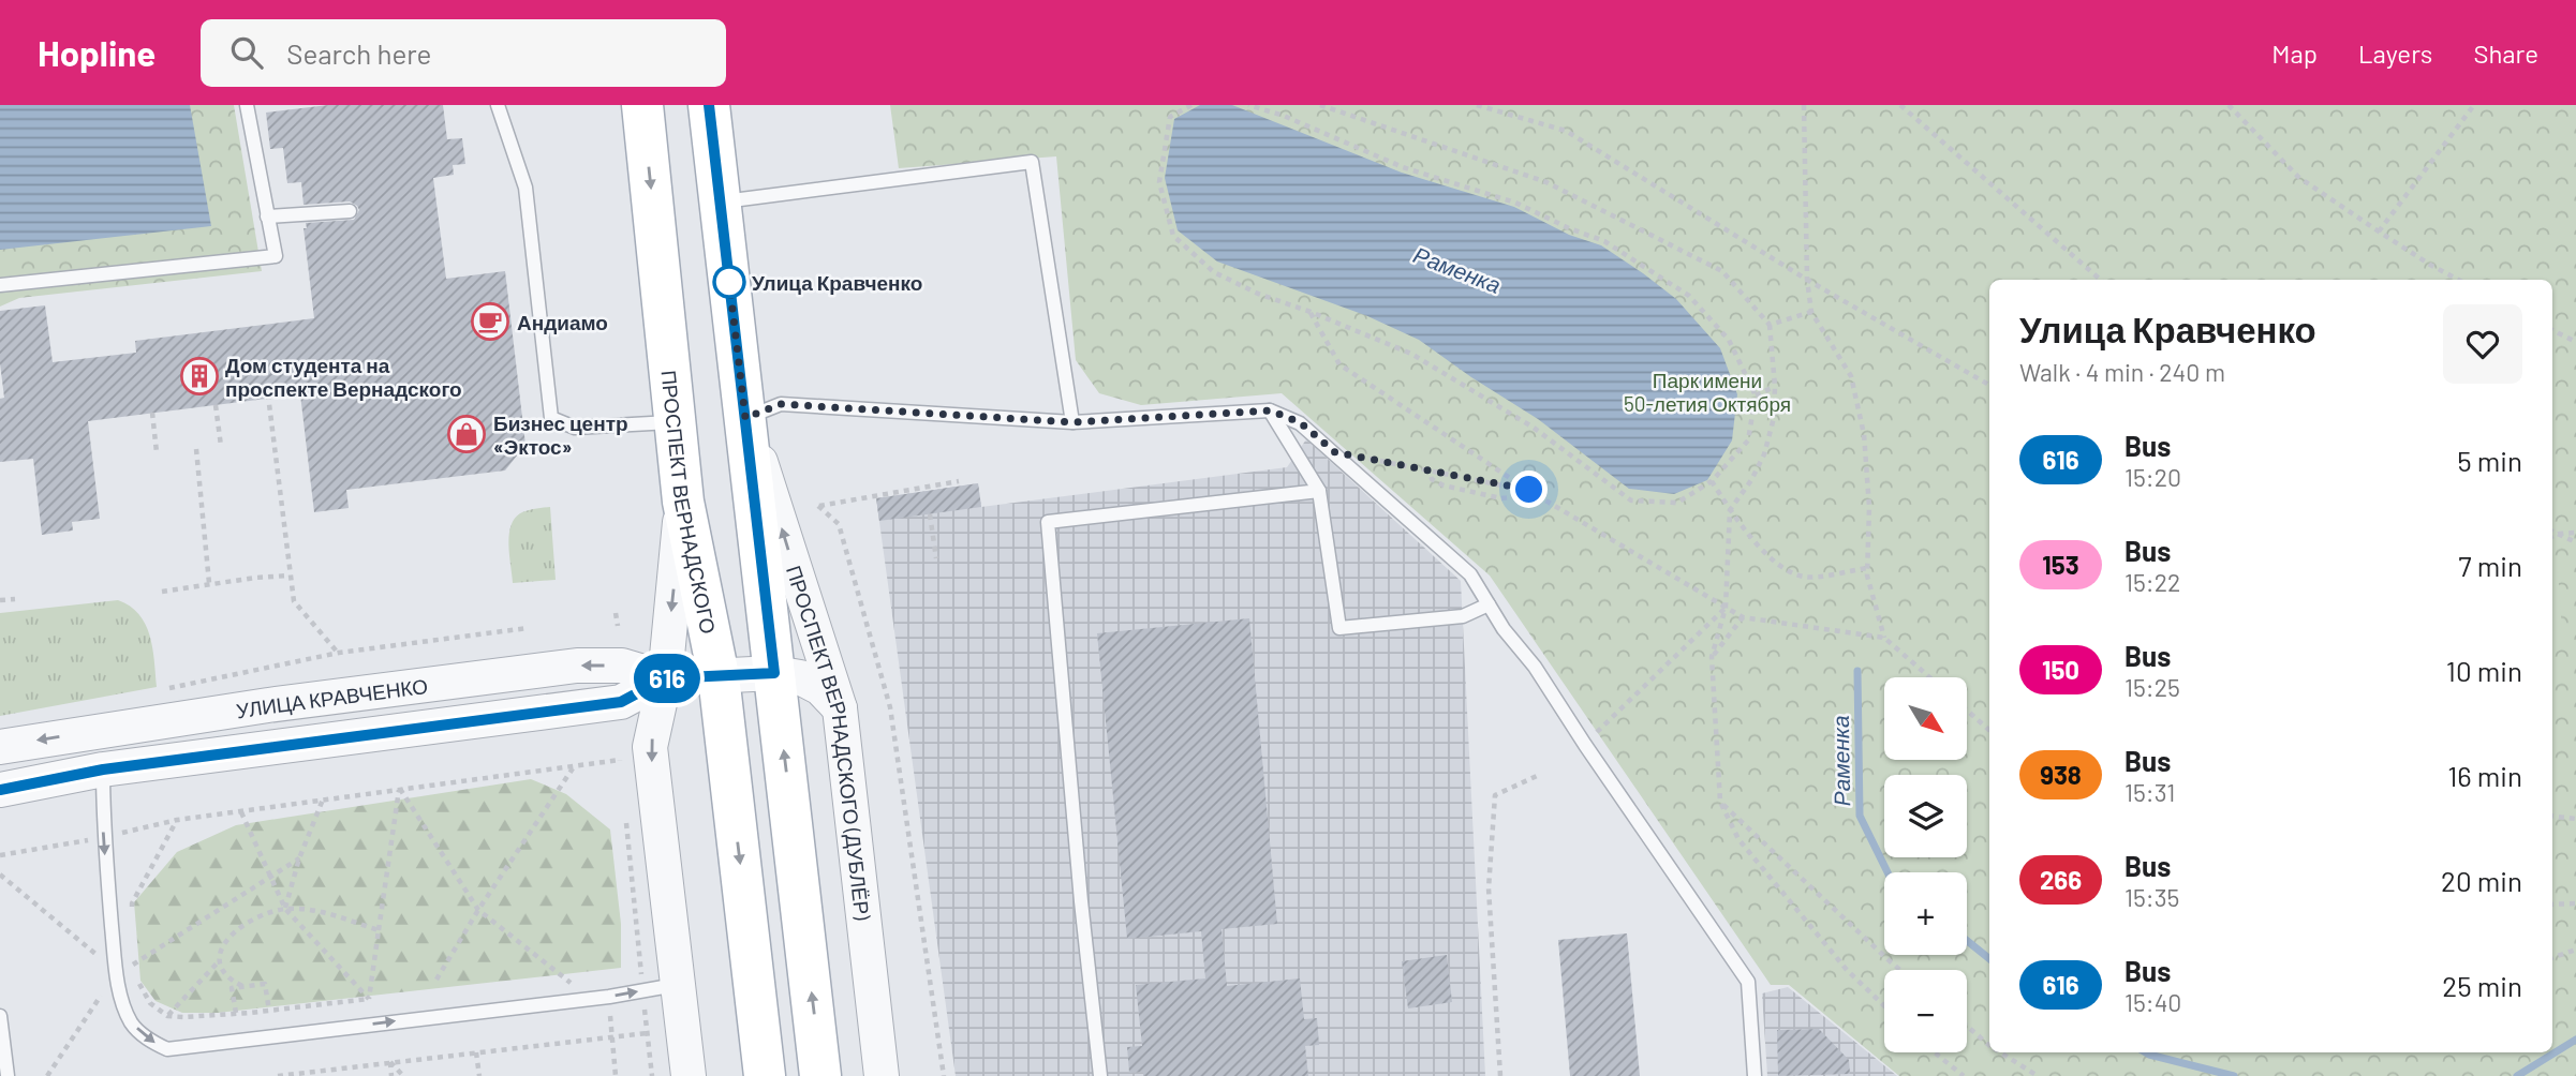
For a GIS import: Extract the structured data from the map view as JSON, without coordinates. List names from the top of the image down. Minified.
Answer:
{"streets":{"main road":["ПРОСПЕКТ ВЕРНАДСКОГО"],"street":["УЛИЦА КРАВЧЕНКО","ПРОСПЕКТ ВЕРНАДСКОГО (ДУБЛЁР)"]},"crossings":[["ПРОСПЕКТ ВЕРНАДСКОГО","УЛИЦА КРАВЧЕНКО"],["УЛИЦА КРАВЧЕНКО","ПРОСПЕКТ ВЕРНАДСКОГО (ДУБЛЁР)"]],"water":["Раменка"],"parks":["Парк имени 50-летия Октября"],"places":{"other":["Улица Кравченко"],"cafe":["Андиамо"],"building":["Дом студента на проспекте Вернадского"],"shop":["Бизнес центр «Эктос»"]},"lines":["bus line 616"],"north":"bottom right","page":{"header":"Hopline","search":"Search here","nav":["Map","Layers","Share"],"on_map":"616","heading":["Улица Кравченко","Walk · 4 min · 240 m"],"list":[{"mark":"616","name":"Bus","note":"15:20","value":"5 min"},{"mark":"153","name":"Bus","note":"15:22","value":"7 min"},{"mark":"150","name":"Bus","note":"15:25","value":"10 min"},{"mark":"938","name":"Bus","note":"15:31","value":"16 min"},{"mark":"266","name":"Bus","note":"15:35","value":"20 min"},{"mark":"616","name":"Bus","note":"15:40","value":"25 min"}],"map_buttons":["+","−"]}}
